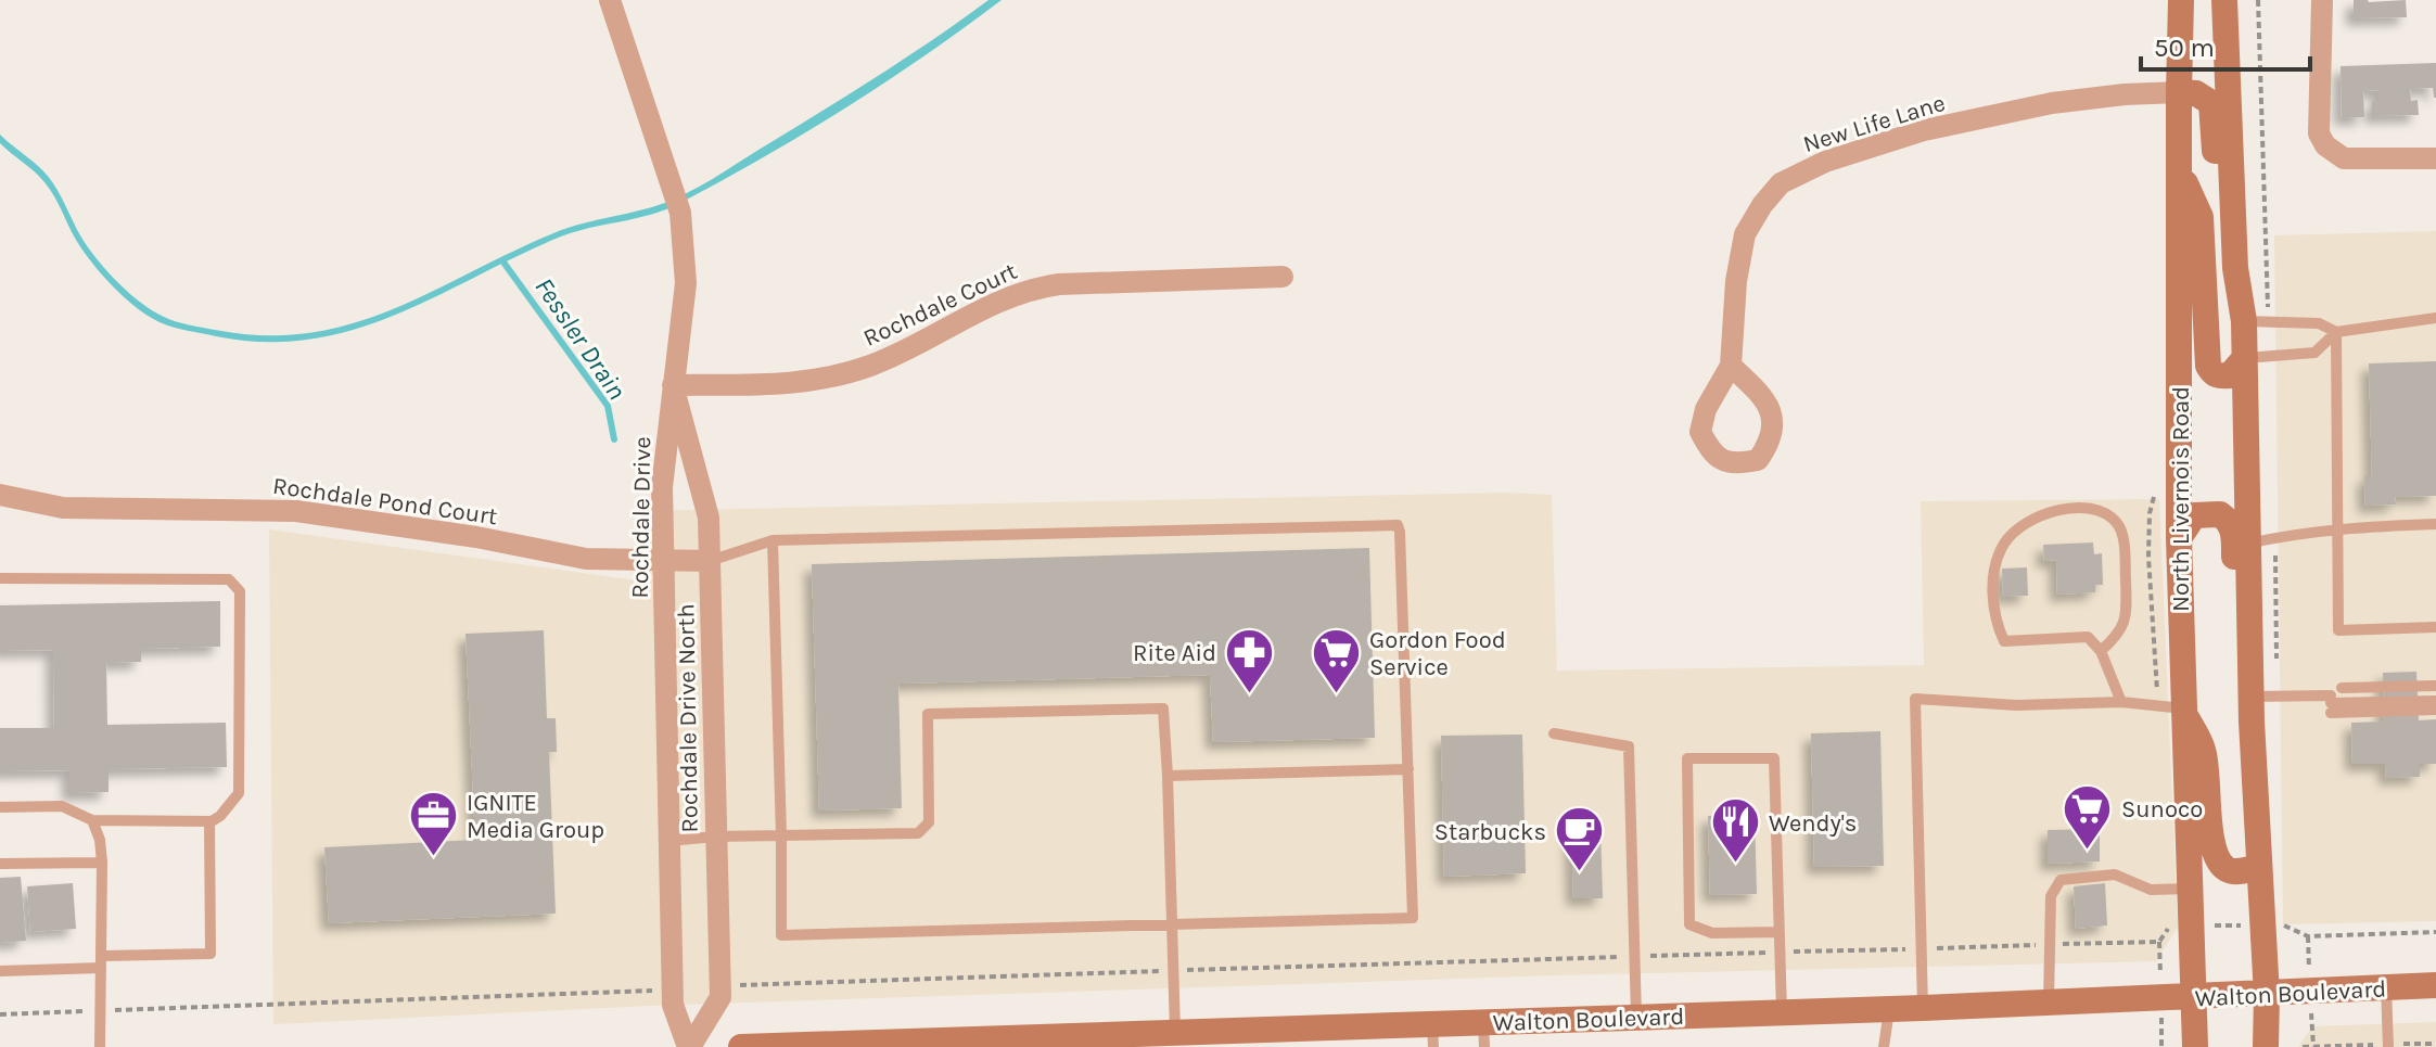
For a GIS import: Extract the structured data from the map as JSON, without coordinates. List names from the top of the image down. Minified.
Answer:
{"streets":{"main road":["North Livernois Road","Walton Boulevard"],"street":["New Life Lane","Rochdale Court","Rochdale Pond Court","Rochdale Drive","Rochdale Drive North"]},"crossings":[["New Life Lane","North Livernois Road"],["Rochdale Court","Rochdale Drive"],["Rochdale Court","Rochdale Drive North"],["North Livernois Road","Walton Boulevard"],["Rochdale Pond Court","Rochdale Drive"],["Rochdale Pond Court","Rochdale Drive North"],["Rochdale Drive","Rochdale Drive North"]],"water":["Fessler Drain"],"places":{"pharmacy":["Rite Aid"],"supermarket":["Gordon Food Service","Sunoco"],"office":["IGNITE Media Group"],"restaurant":["Wendy's"],"cafe":["Starbucks"]},"scale_bar":"50 m"}
